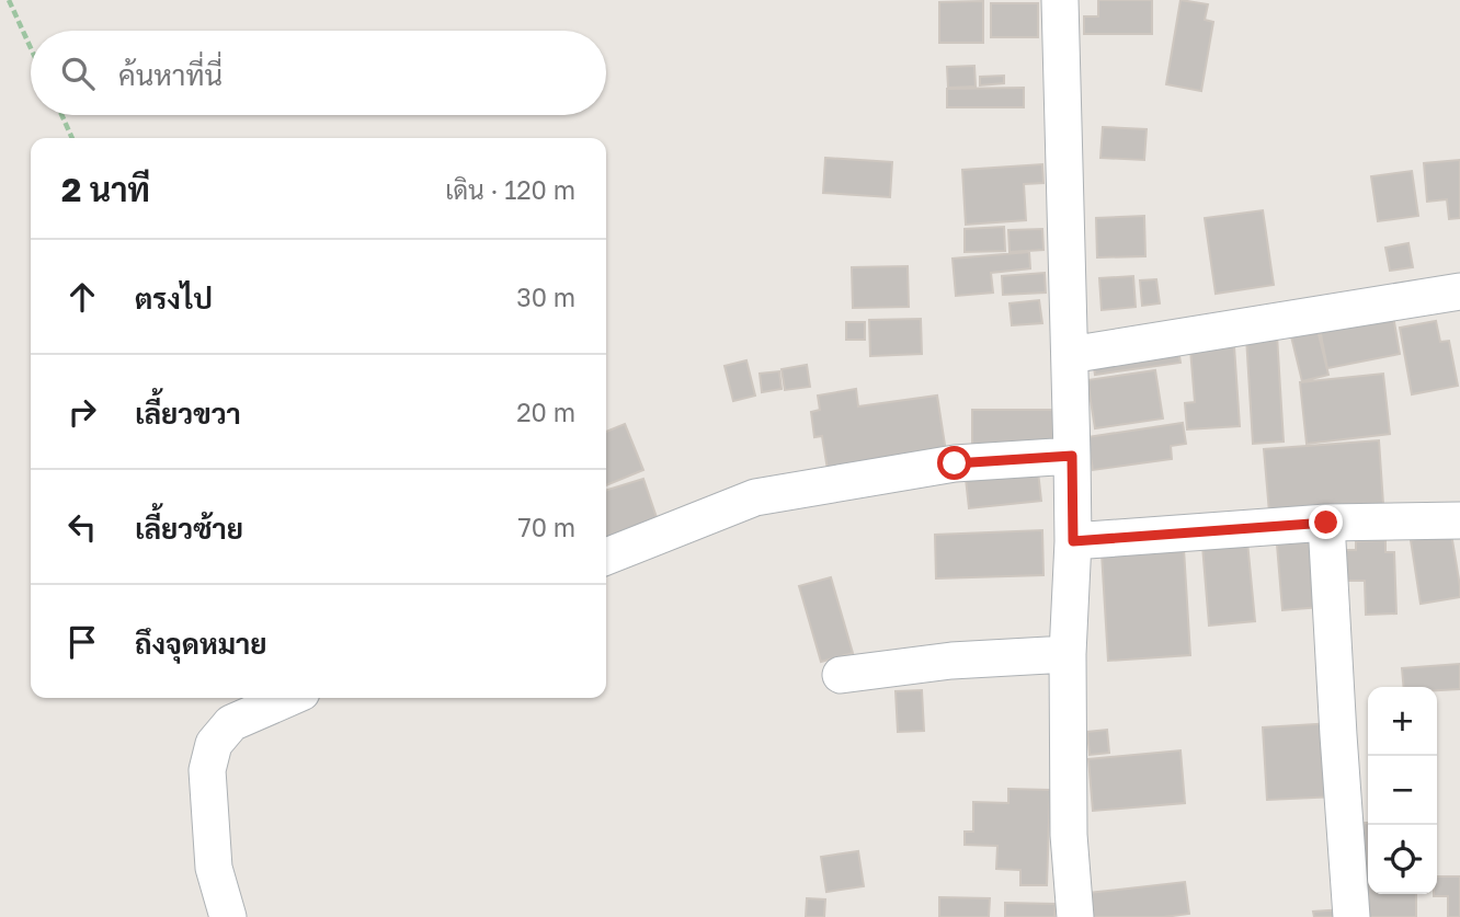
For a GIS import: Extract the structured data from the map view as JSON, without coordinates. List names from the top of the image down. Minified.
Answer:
{"page":{"search":"ค้นหาที่นี่","heading":["2 นาที","เดิน · 120 m"],"list":[["ตรงไป","30 m"],["เลี้ยวขวา","20 m"],["เลี้ยวซ้าย","70 m"],"ถึงจุดหมาย"],"map_buttons":["+","−"]}}
